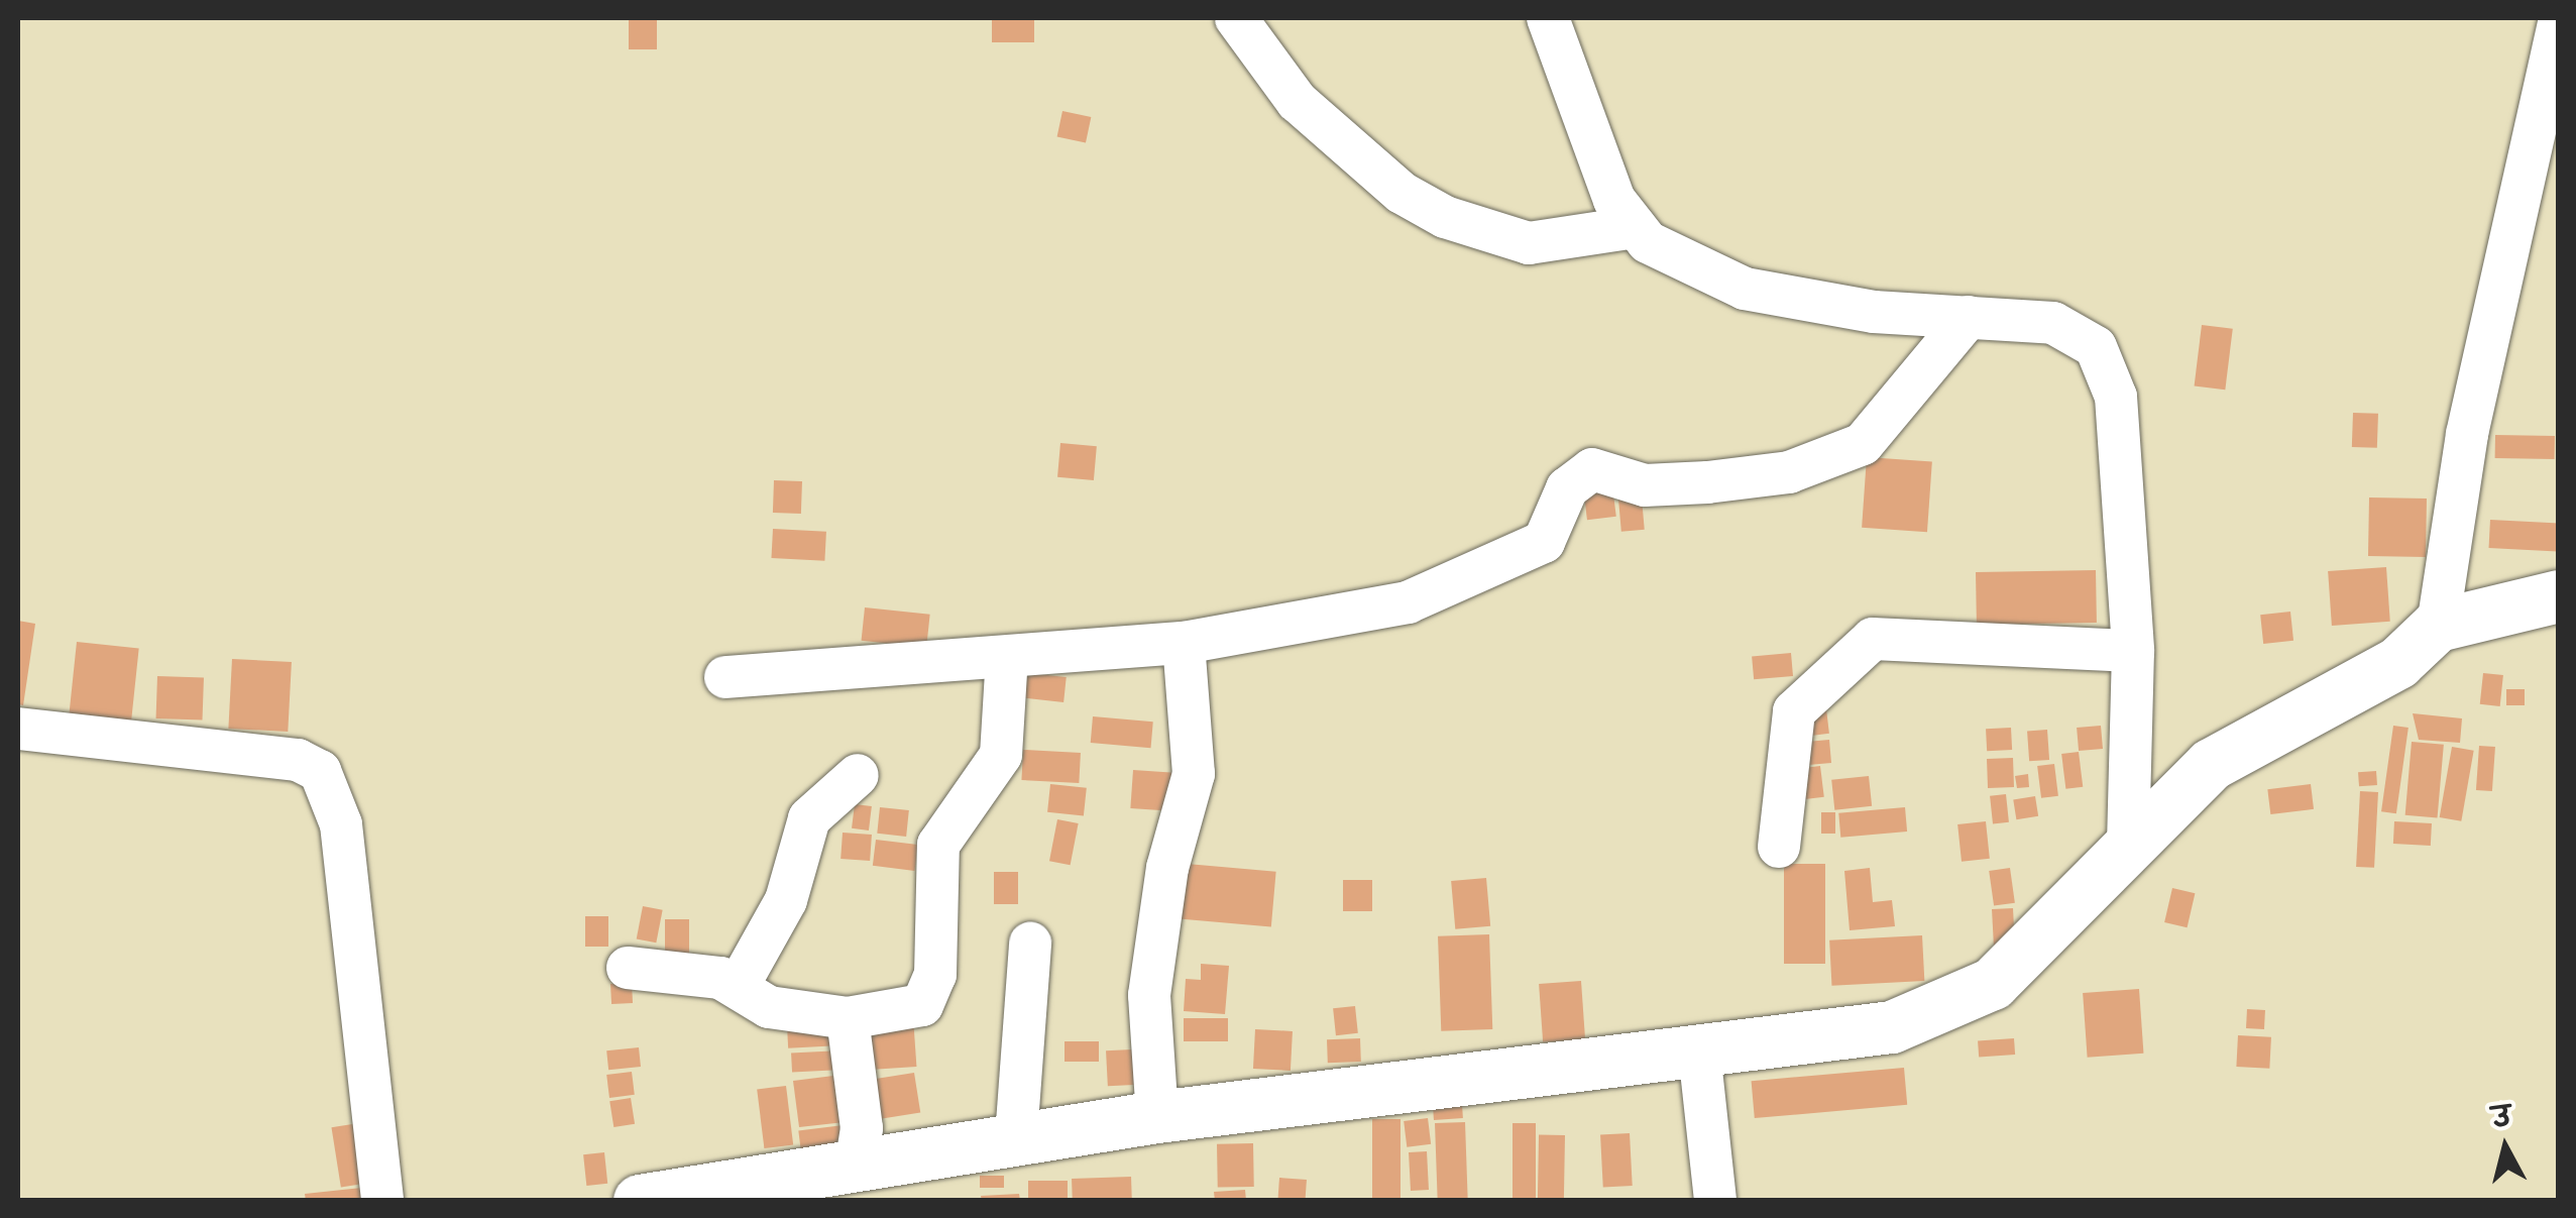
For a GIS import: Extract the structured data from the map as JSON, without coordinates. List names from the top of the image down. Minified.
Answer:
{"north":"top"}
